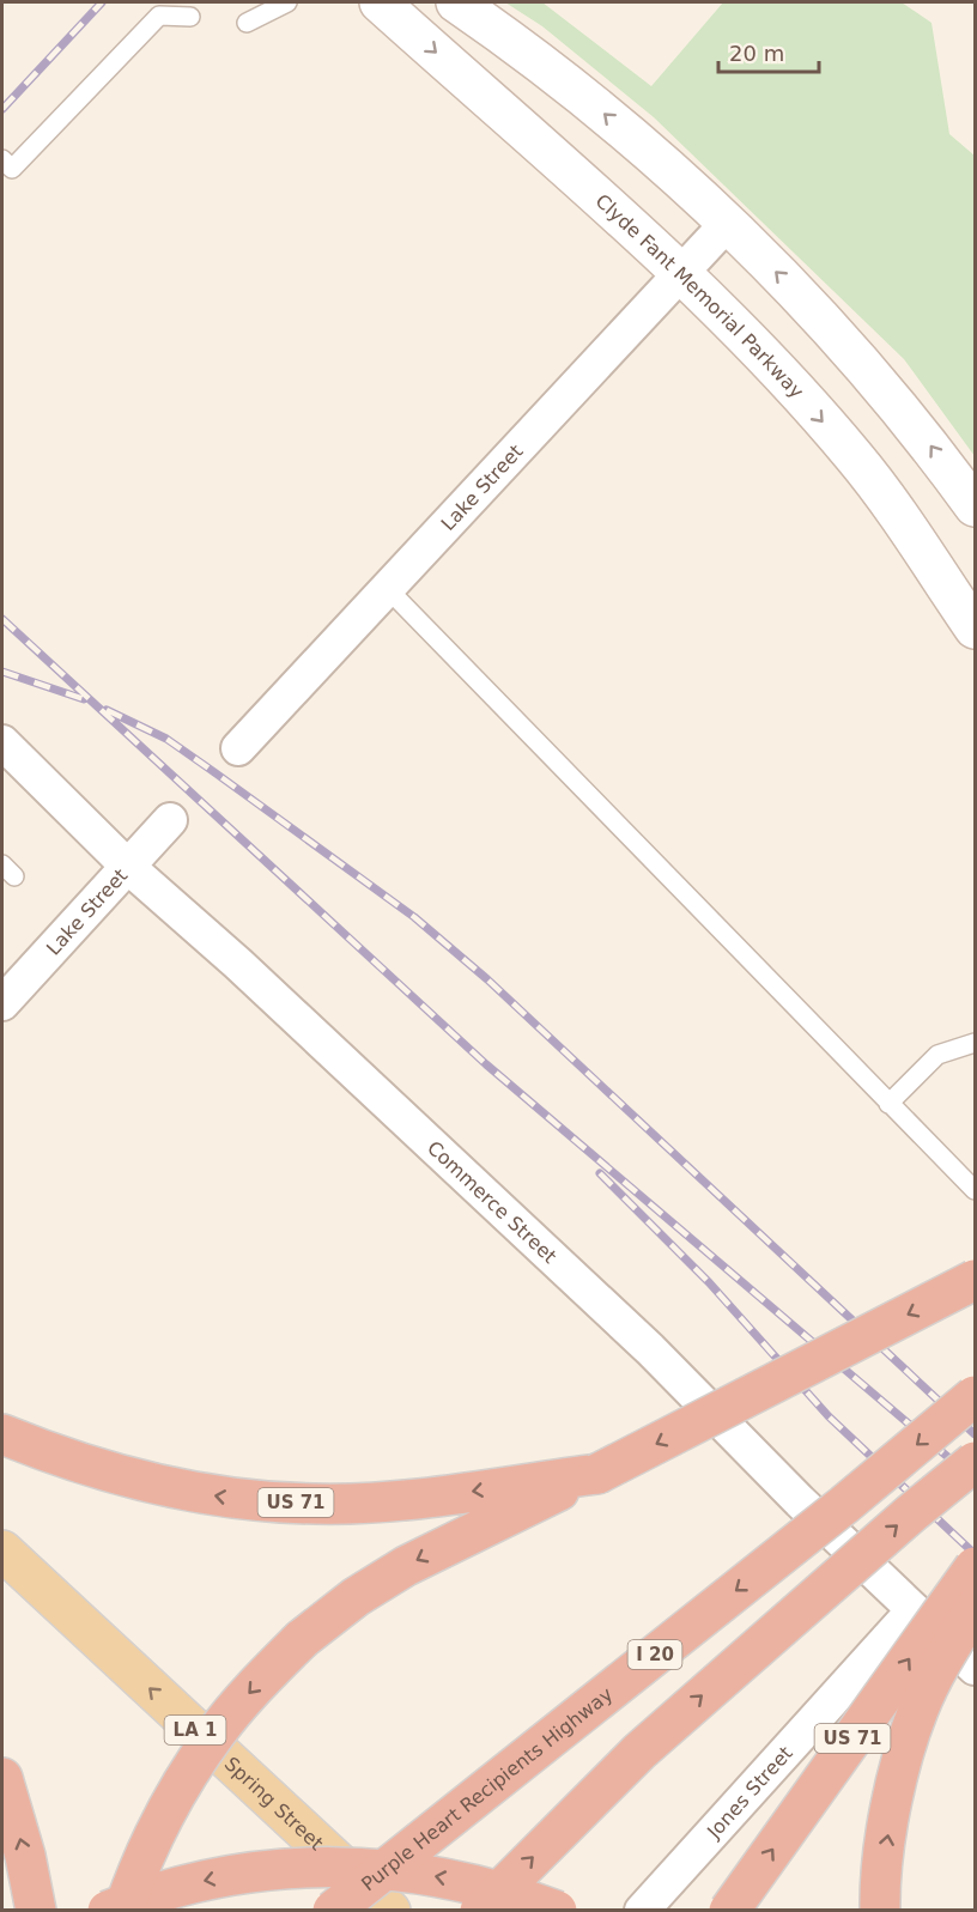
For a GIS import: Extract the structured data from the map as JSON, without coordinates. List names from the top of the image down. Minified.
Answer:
{"streets":{"highway":["US 71","I 20","Purple Heart Recipients Highway"],"main road":["Clyde Fant Memorial Parkway","LA 1","Spring Street"],"street":["Lake Street","Commerce Street","Jones Street"]},"crossings":[["Clyde Fant Memorial Parkway","Lake Street"],["Lake Street","Commerce Street"],["Commerce Street","Jones Street"]],"one_way":["Spring Street"],"scale_bar":"20 m"}
